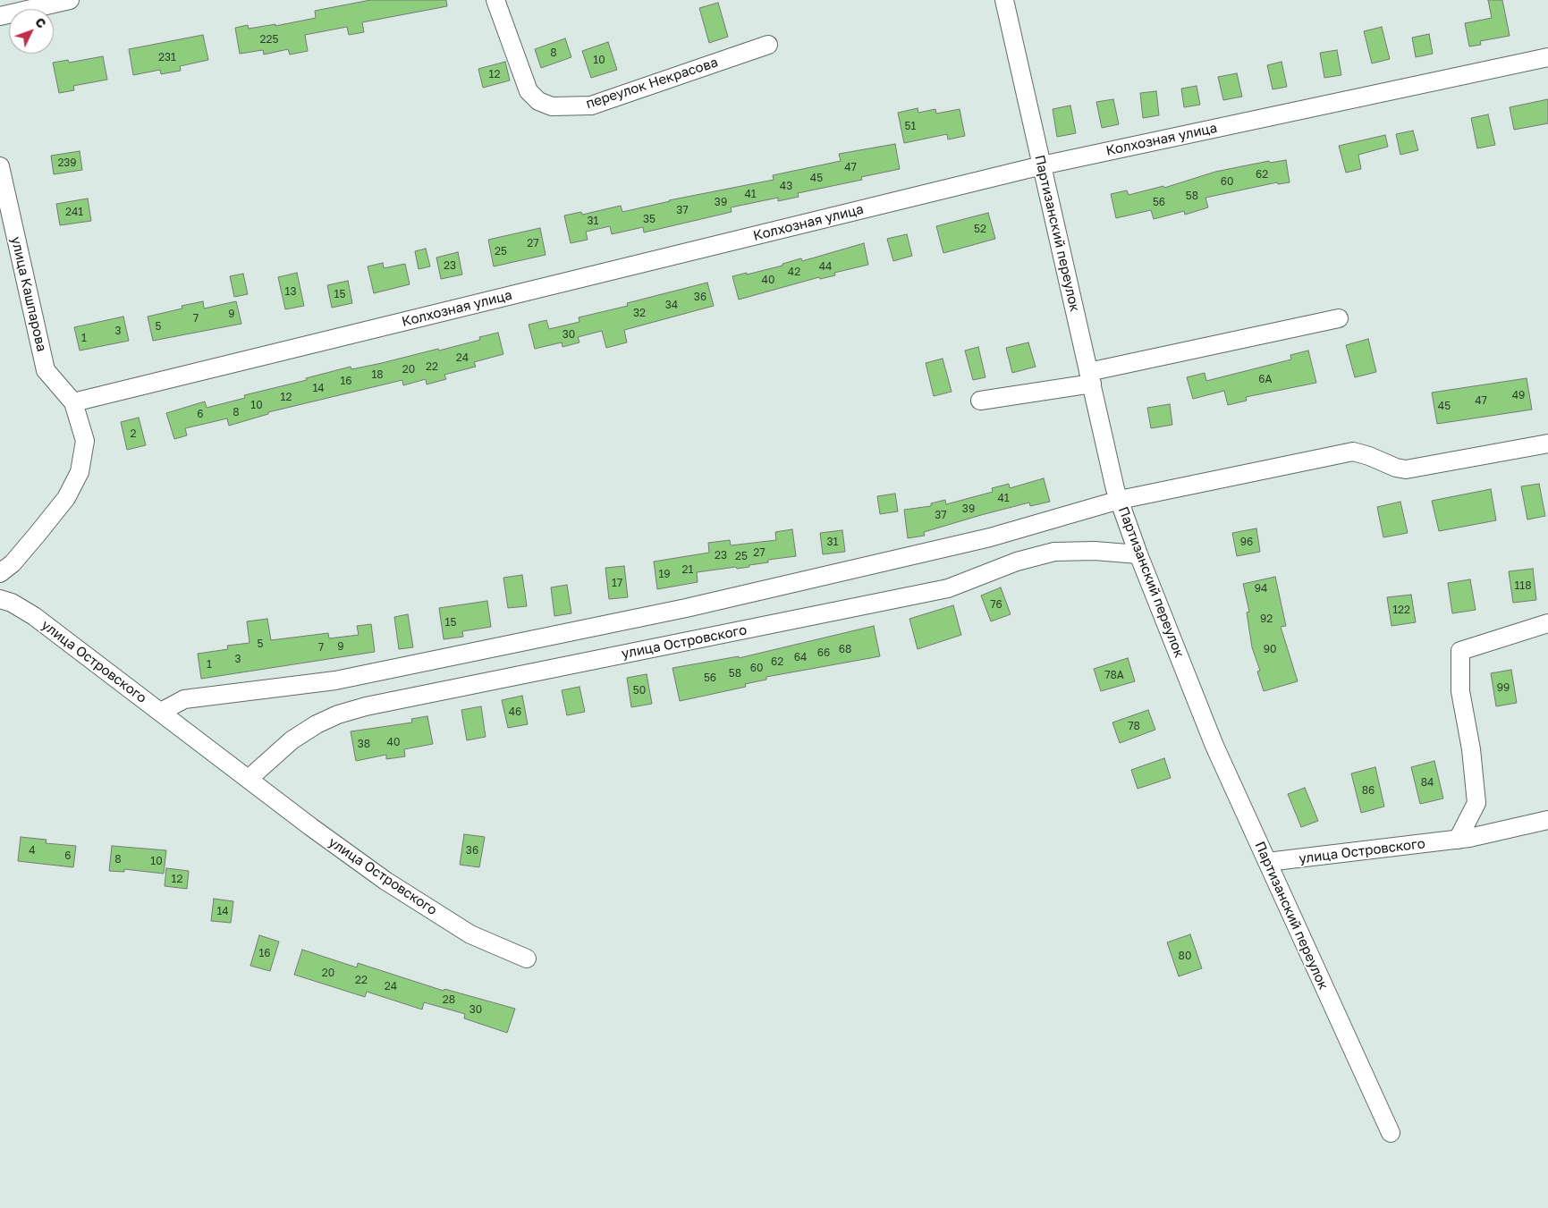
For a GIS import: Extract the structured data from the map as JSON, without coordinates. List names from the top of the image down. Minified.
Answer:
{"streets":{"street":["переулок Некрасова","Колхозная улица","Партизанский переулок","улица Кашпарова","улица Островского"]},"crossings":[["Колхозная улица","Партизанский переулок"],["Колхозная улица","улица Кашпарова"],["Партизанский переулок","улица Островского"]],"house_numbers":["225","8","231","10","12","51","239","47","62","45","60","43","41","58","39","56","37","241","35","31","52","27","25","23","44","42","40","13","15","36","34","32","9","7","5","3","30","1","24","22","20","18","6А","16","14","49","12","47","10","45","8","6","2","41","39","37","31","96","27","23","25","21","19","17","118","94","76","122","92","15","5","9","7","68","90","66","64","3","62","1","60","58","78А","56","99","50","46","78","40","38","84","86","4","36","6","8","10","12","14","16","80","20","22","24","28","30"],"north":"top right"}
